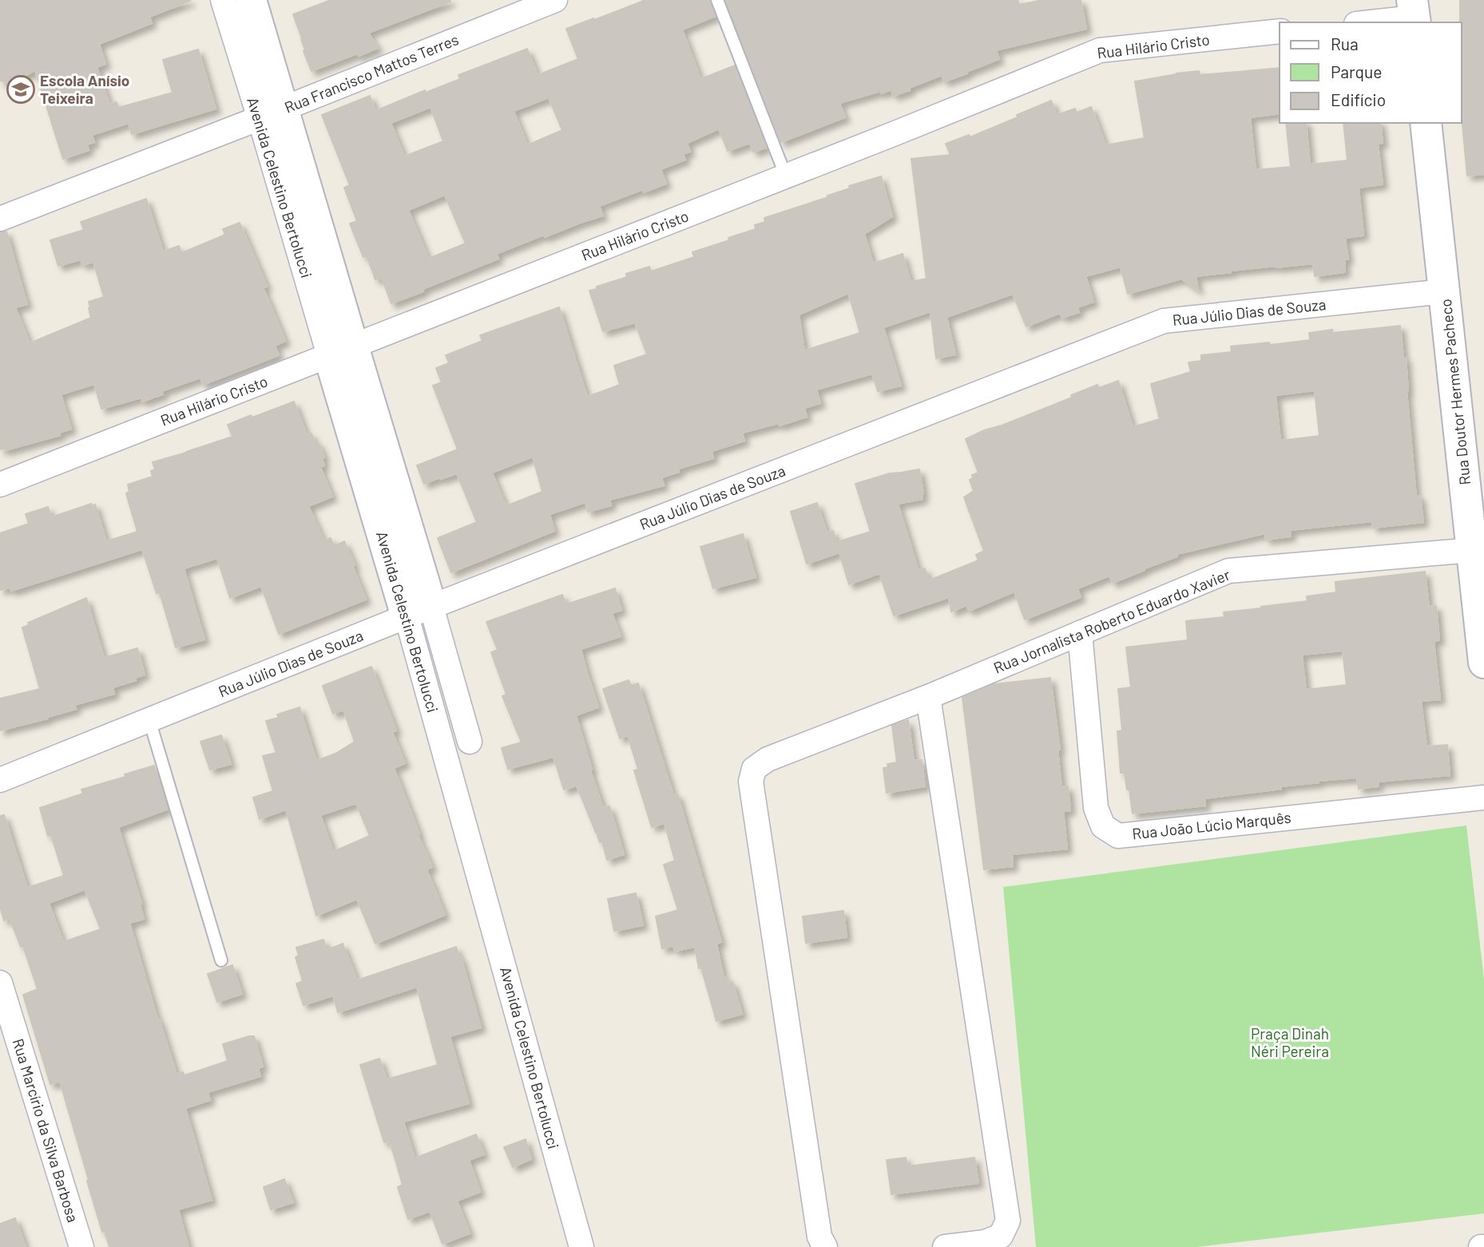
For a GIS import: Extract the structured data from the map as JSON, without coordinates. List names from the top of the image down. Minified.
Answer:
{"streets":{"street":["Rua Hilário Cristo","Rua Francisco Mattos Terres","Avenida Celestino Bertolucci","Rua Júlio Dias de Souza","Rua Doutor Hermes Pacheco","Rua Jornalista Roberto Eduardo Xavier","Rua João Lúcio Marquês","Rua Marcírio da Silva Barbosa"]},"crossings":[["Rua Hilário Cristo","Avenida Celestino Bertolucci"],["Rua Francisco Mattos Terres","Avenida Celestino Bertolucci"],["Avenida Celestino Bertolucci","Rua Júlio Dias de Souza"],["Rua Júlio Dias de Souza","Rua Doutor Hermes Pacheco"],["Rua Doutor Hermes Pacheco","Rua Jornalista Roberto Eduardo Xavier"],["Rua Jornalista Roberto Eduardo Xavier","Rua João Lúcio Marquês"]],"parks":["Praça Dinah Néri Pereira"],"places":{"school or university":["Escola Anísio Teixeira"]},"legend":["Rua","Parque","Edifício"]}
